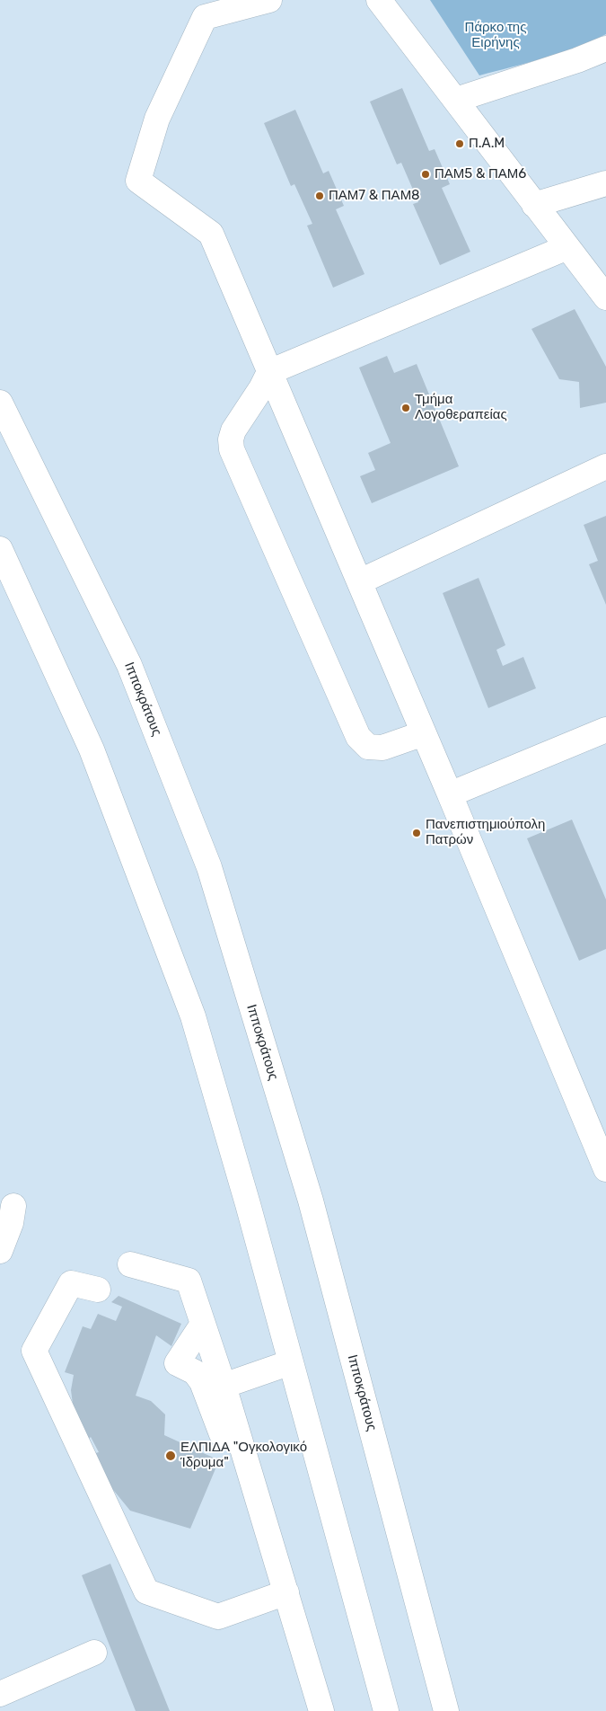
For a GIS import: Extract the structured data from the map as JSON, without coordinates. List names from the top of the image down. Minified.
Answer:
{"streets":{"street":["Ιπποκράτους"]},"parks":["Πάρκο της Ειρήνης"],"places":["Π.A.M","ΠΑΜ5 & ΠΑΜ6","ΠΑΜ7 & ΠΑΜ8","Τμήμα Λογοθεραπείας","Πανεπιστημιούπολη Πατρών","ΕΛΠΙΔΑ \"Ογκολογικό Ίδρυμα\""]}
